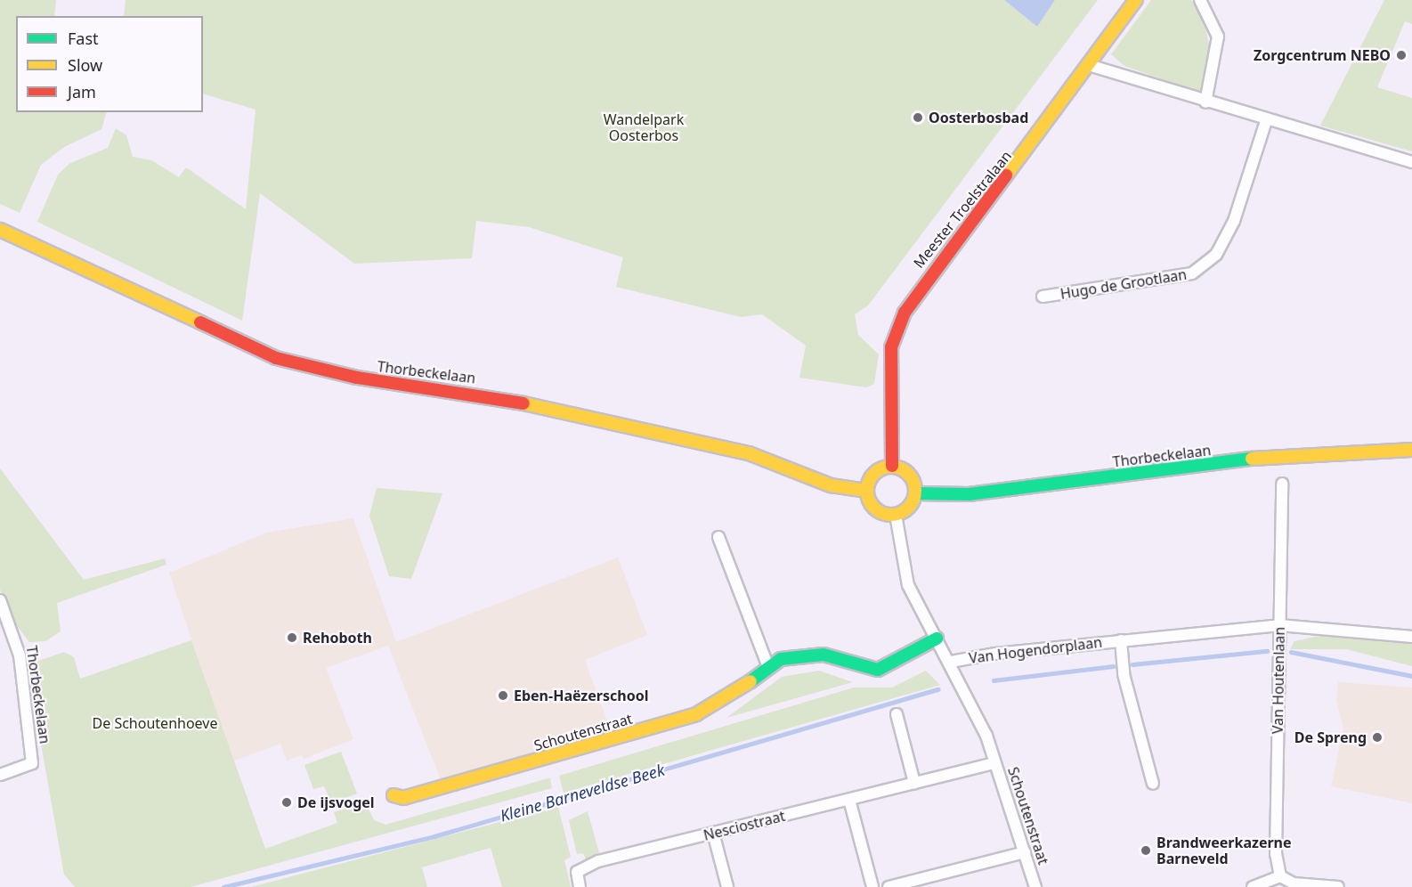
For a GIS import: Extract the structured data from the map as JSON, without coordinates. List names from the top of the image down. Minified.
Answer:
{"streets":{"main road":["Meester Troelstralaan","Thorbeckelaan","Schoutenstraat"],"street":["Hugo de Grootlaan","Van Hogendorplaan","Van Houtenlaan","Nesciostraat"]},"crossings":[["Meester Troelstralaan","Thorbeckelaan"],["Meester Troelstralaan","Schoutenstraat"],["Thorbeckelaan","Schoutenstraat"],["Van Hogendorplaan","Van Houtenlaan"],["Van Hogendorplaan","Schoutenstraat"],["Schoutenstraat","Nesciostraat"]],"water":["Kleine Barneveldse Beek"],"parks":["Wandelpark Oosterbos","De Schoutenhoeve"],"places":["Zorgcentrum NEBO","Oosterbosbad","Rehoboth","Eben-Haëzerschool","De Spreng","De ijsvogel","Brandweerkazerne Barneveld"],"legend":["Fast","Slow","Jam"]}
